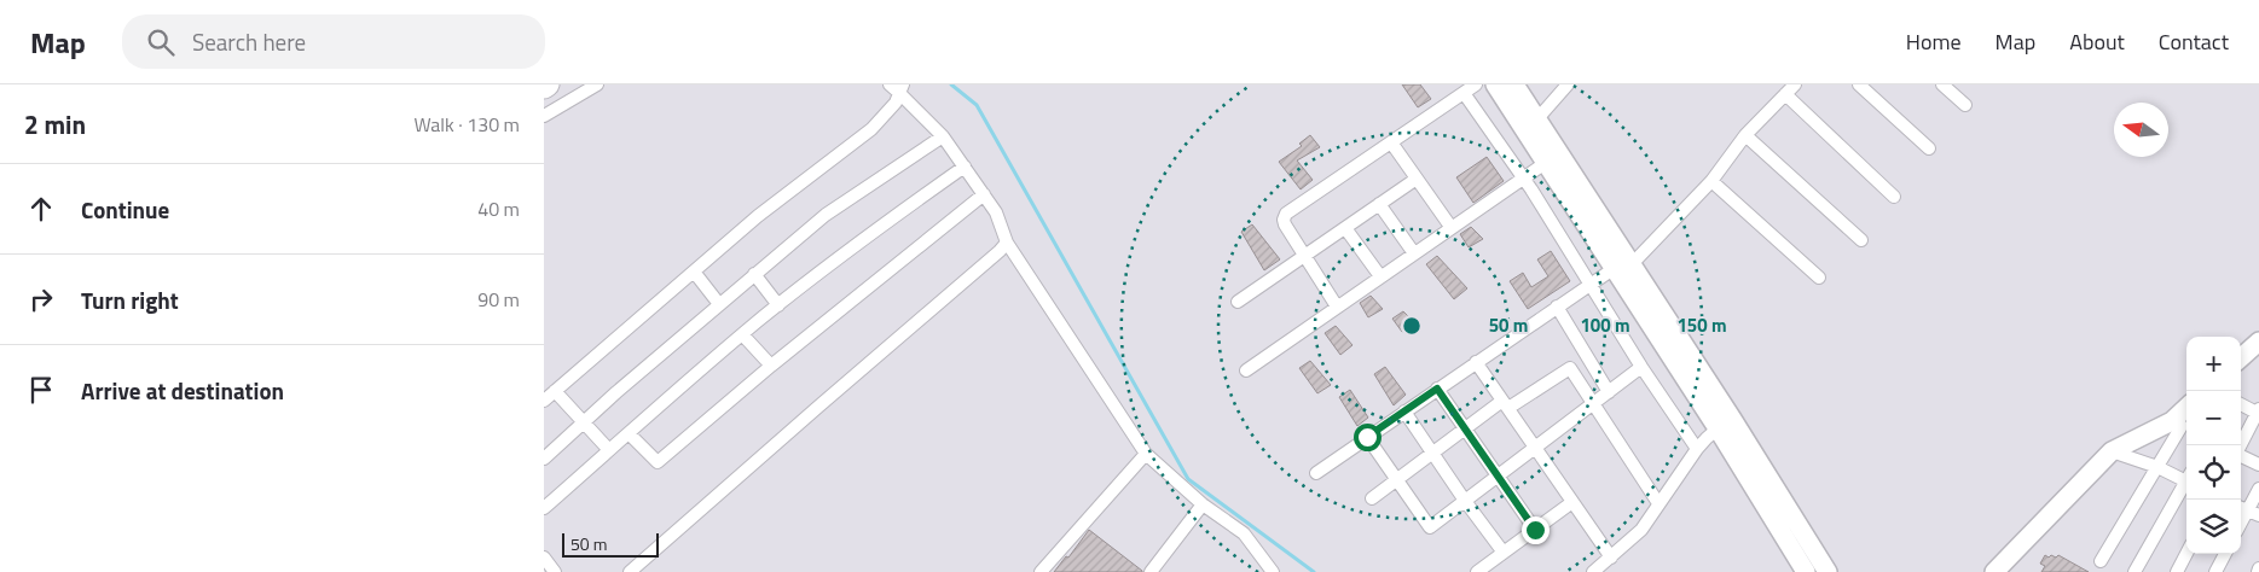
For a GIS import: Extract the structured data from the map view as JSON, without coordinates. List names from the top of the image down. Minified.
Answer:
{"scale_bar":"50 m","north":"left","page":{"header":"Map","search":"Search here","nav":["Home","Map","About","Contact"],"heading":["2 min","Walk · 130 m"],"list":[["Continue","40 m"],["Turn right","90 m"],"Arrive at destination"],"map_buttons":["+","−"],"scale":"50 m"},"rings":["50 m","100 m","150 m"]}
